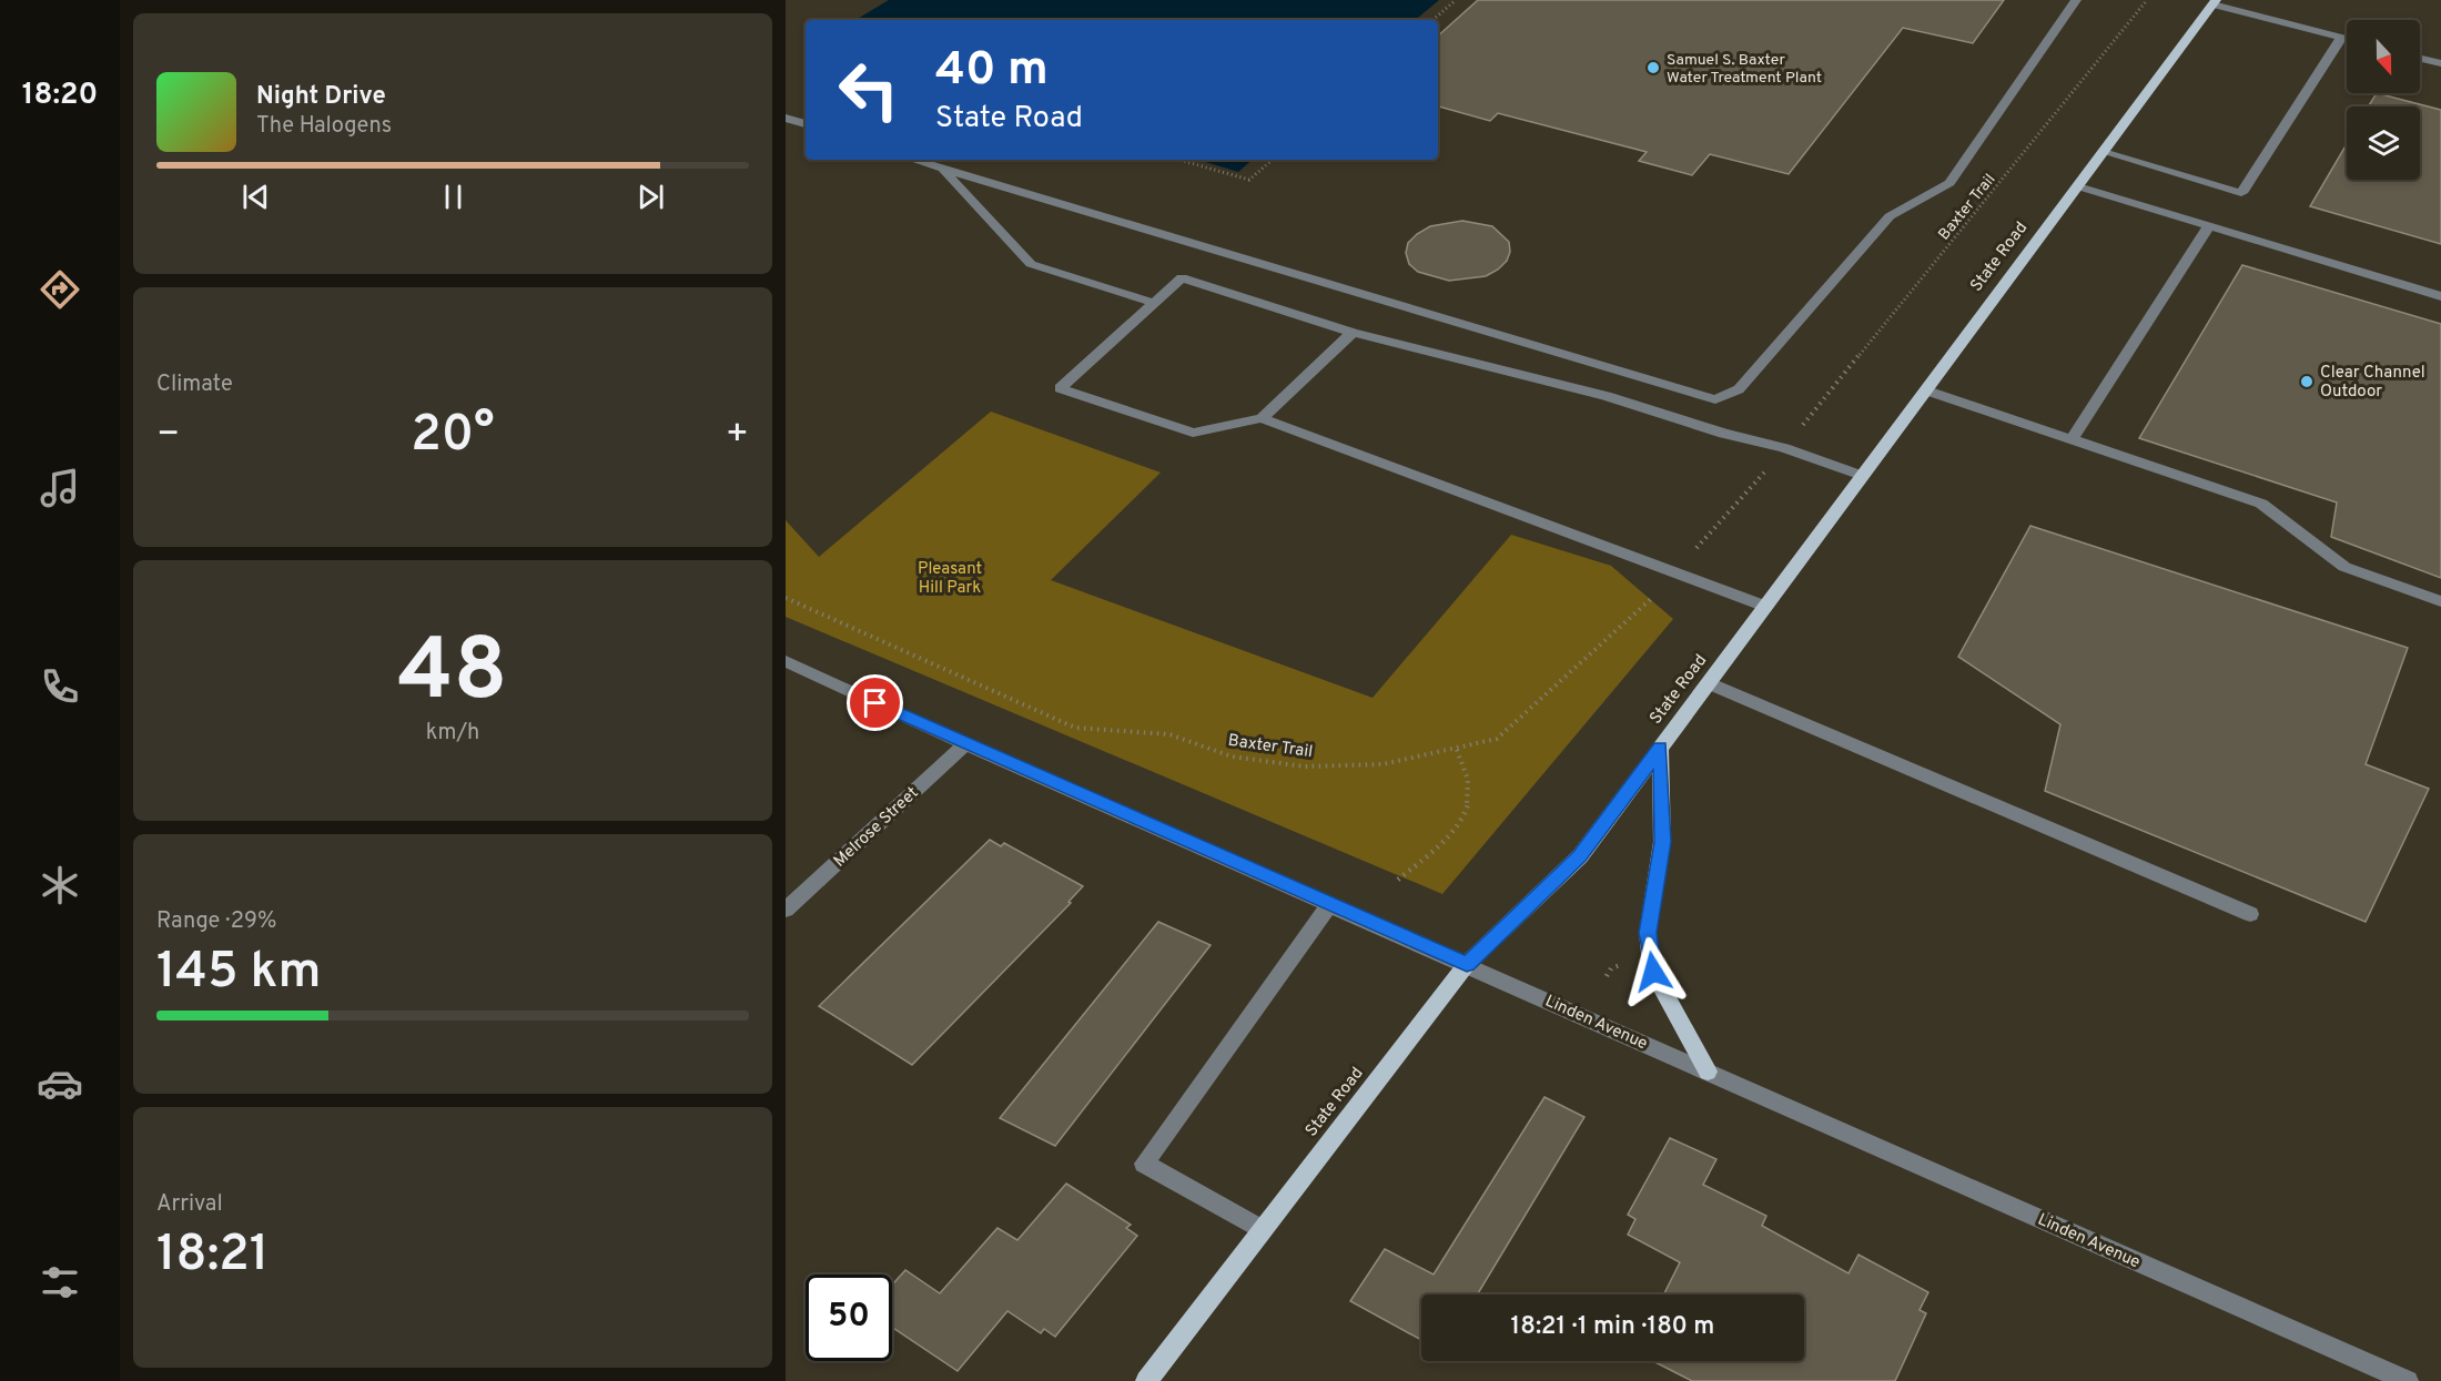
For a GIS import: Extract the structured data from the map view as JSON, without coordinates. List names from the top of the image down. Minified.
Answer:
{"streets":{"main road":["State Road"],"street":["Melrose Street","Linden Avenue"],"path":["Baxter Trail"]},"crossings":[["State Road","Linden Avenue"],["Melrose Street","Linden Avenue"]],"parks":["Pleasant Hill Park"],"places":["Samuel S. Baxter Water Treatment Plant","Clear Channel Outdoor"],"north":"bottom","page":{"tabs":"18:20","turn":["40 m","State Road"],"song":["Night Drive","The Halogens"],"tile":["Climate",["48","km/h"],["Range · 29%","145 km"],["Arrival","18:21"]],"heat":["−","20°","+"],"limit":"50","trip":"18:21 · 1 min · 180 m"}}
